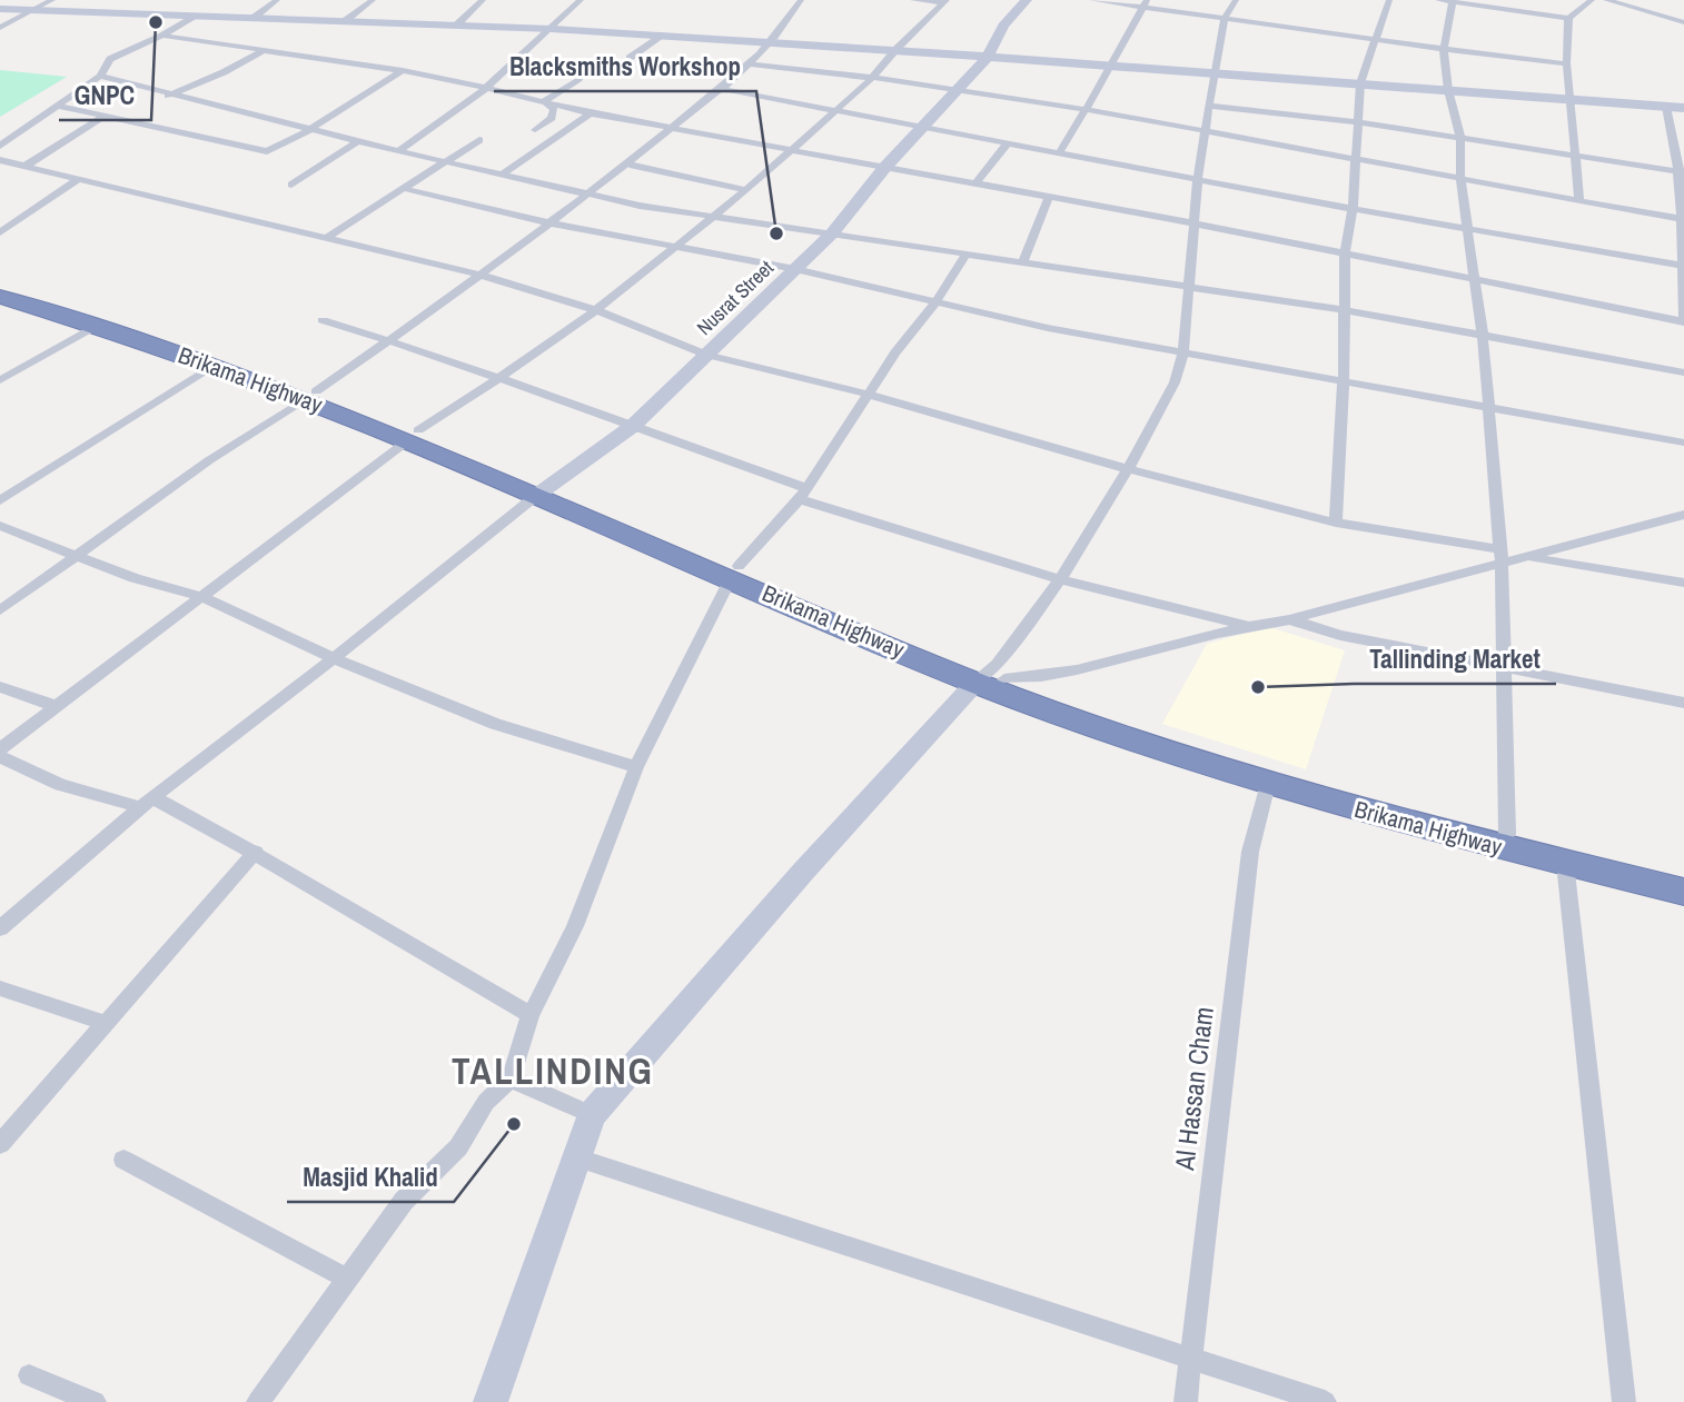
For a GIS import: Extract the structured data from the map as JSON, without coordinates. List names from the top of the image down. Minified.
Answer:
{"streets":{"highway":["Brikama Highway"],"street":["Nusrat Street","Al Hassan Cham"]},"crossings":[["Nusrat Street","Brikama Highway"],["Brikama Highway","Al Hassan Cham"]],"districts":["TALLINDING"],"places":["GNPC","Blacksmiths Workshop","Tallinding Market","Masjid Khalid"]}
